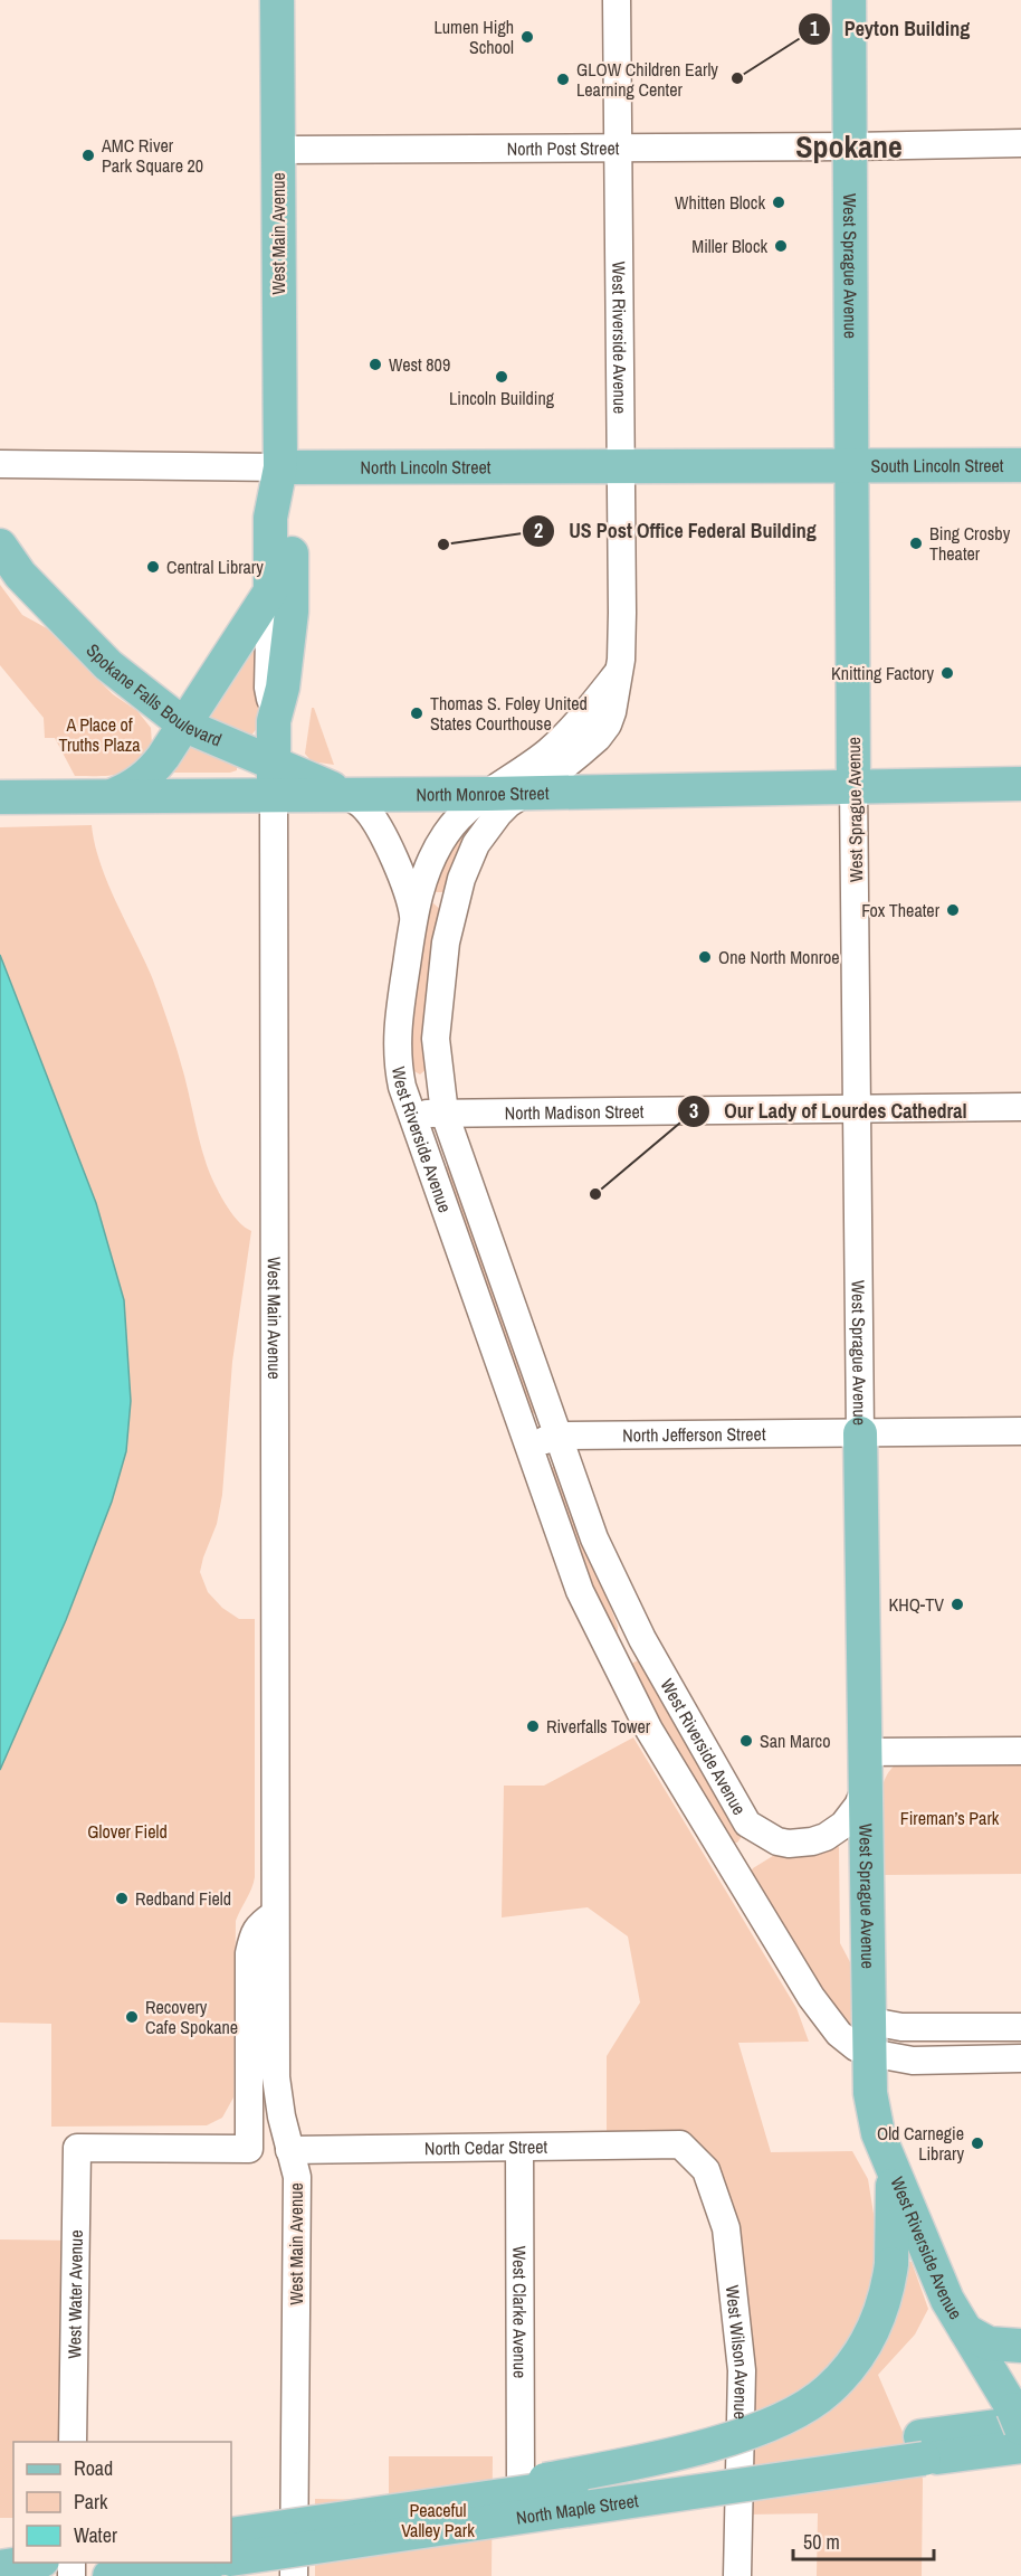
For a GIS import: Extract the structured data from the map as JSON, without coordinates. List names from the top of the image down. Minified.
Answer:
{"streets":{"main road":["West Main Avenue","West Sprague Avenue","West Riverside Avenue","South Lincoln Street","North Lincoln Street","Spokane Falls Boulevard","North Monroe Street","North Maple Street"],"street":["North Post Street","North Madison Street","North Jefferson Street","North Cedar Street","West Water Avenue","West Clarke Avenue","West Wilson Avenue"]},"crossings":[["North Post Street","West Main Avenue"],["North Post Street","West Sprague Avenue"],["North Post Street","West Riverside Avenue"],["West Main Avenue","North Lincoln Street"],["West Main Avenue","Spokane Falls Boulevard"],["West Main Avenue","North Monroe Street"],["West Main Avenue","North Cedar Street"],["West Main Avenue","West Water Avenue"],["West Sprague Avenue","West Riverside Avenue"],["West Sprague Avenue","South Lincoln Street"],["West Sprague Avenue","North Lincoln Street"],["West Sprague Avenue","North Monroe Street"],["West Sprague Avenue","North Madison Street"],["West Sprague Avenue","North Jefferson Street"],["West Riverside Avenue","North Lincoln Street"],["West Riverside Avenue","North Monroe Street"],["West Riverside Avenue","North Madison Street"],["West Riverside Avenue","North Jefferson Street"],["South Lincoln Street","North Lincoln Street"],["Spokane Falls Boulevard","North Monroe Street"],["North Cedar Street","West Clarke Avenue"],["North Cedar Street","West Wilson Avenue"]],"districts":["Spokane"],"parks":["A Place of Truths Plaza","Fireman’s Park","Glover Field","Peaceful Valley Park"],"places":["Lumen High School","Peyton Building","GLOW Children Early Learning Center","AMC River Park Square 20","Whitten Block","Miller Block","West 809","Lincoln Building","Bing Crosby Theater","US Post Office Federal Building","Central Library","Knitting Factory","Thomas S. Foley United States Courthouse","Fox Theater","One North Monroe","Our Lady of Lourdes Cathedral","KHQ-TV","Riverfalls Tower","San Marco","Redband Field","Recovery Cafe Spokane","Old Carnegie Library"],"legend":["Road","Park","Water"],"scale_bar":"50 m"}
